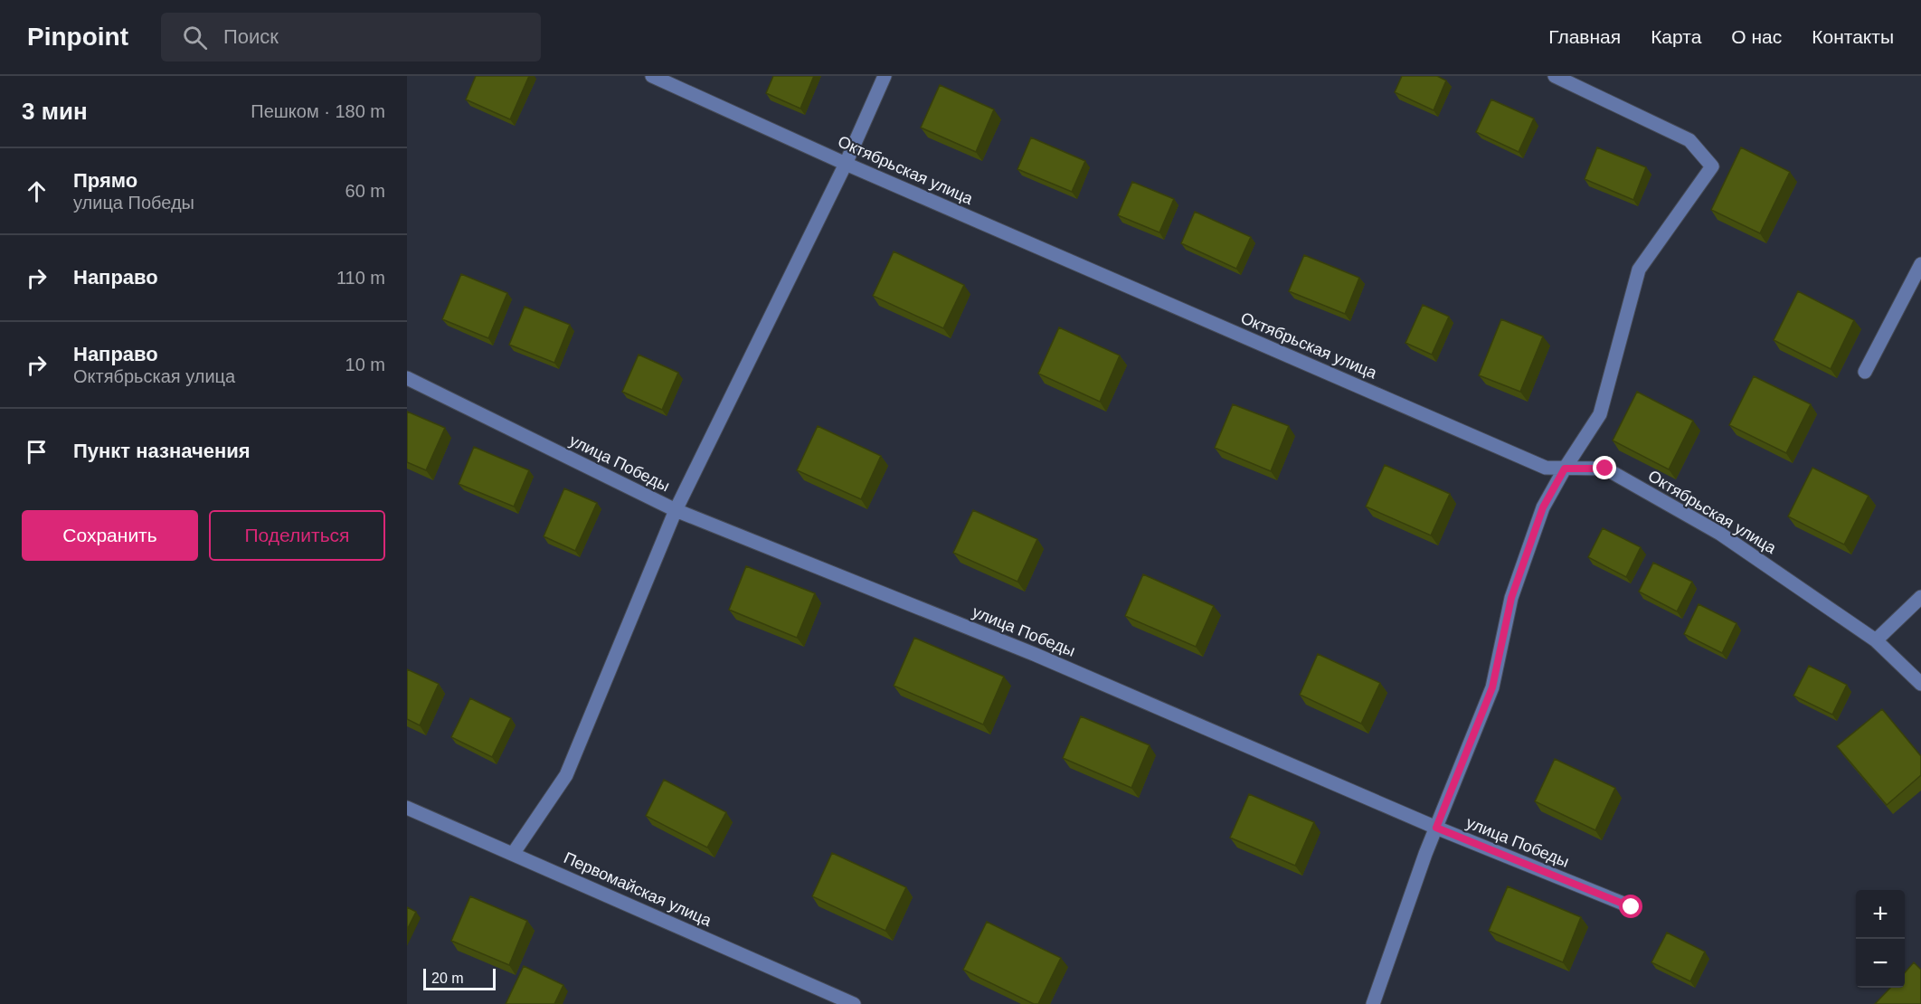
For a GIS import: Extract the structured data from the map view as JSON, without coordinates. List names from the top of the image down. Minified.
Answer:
{"streets":{"street":["Октябрьская улица","улица Победы","Первомайская улица"]},"scale_bar":"20 m","page":{"header":"Pinpoint","search":"Поиск","nav":["Главная","Карта","О нас","Контакты"],"heading":["3 мин","Пешком · 180 m"],"list":[["Прямо","улица Победы","60 m"],["Направо","110 m"],["Направо","Октябрьская улица","10 m"],"Пункт назначения"],"buttons":["Сохранить","Поделиться"],"map_buttons":["+","−"],"scale":"20 m"}}
